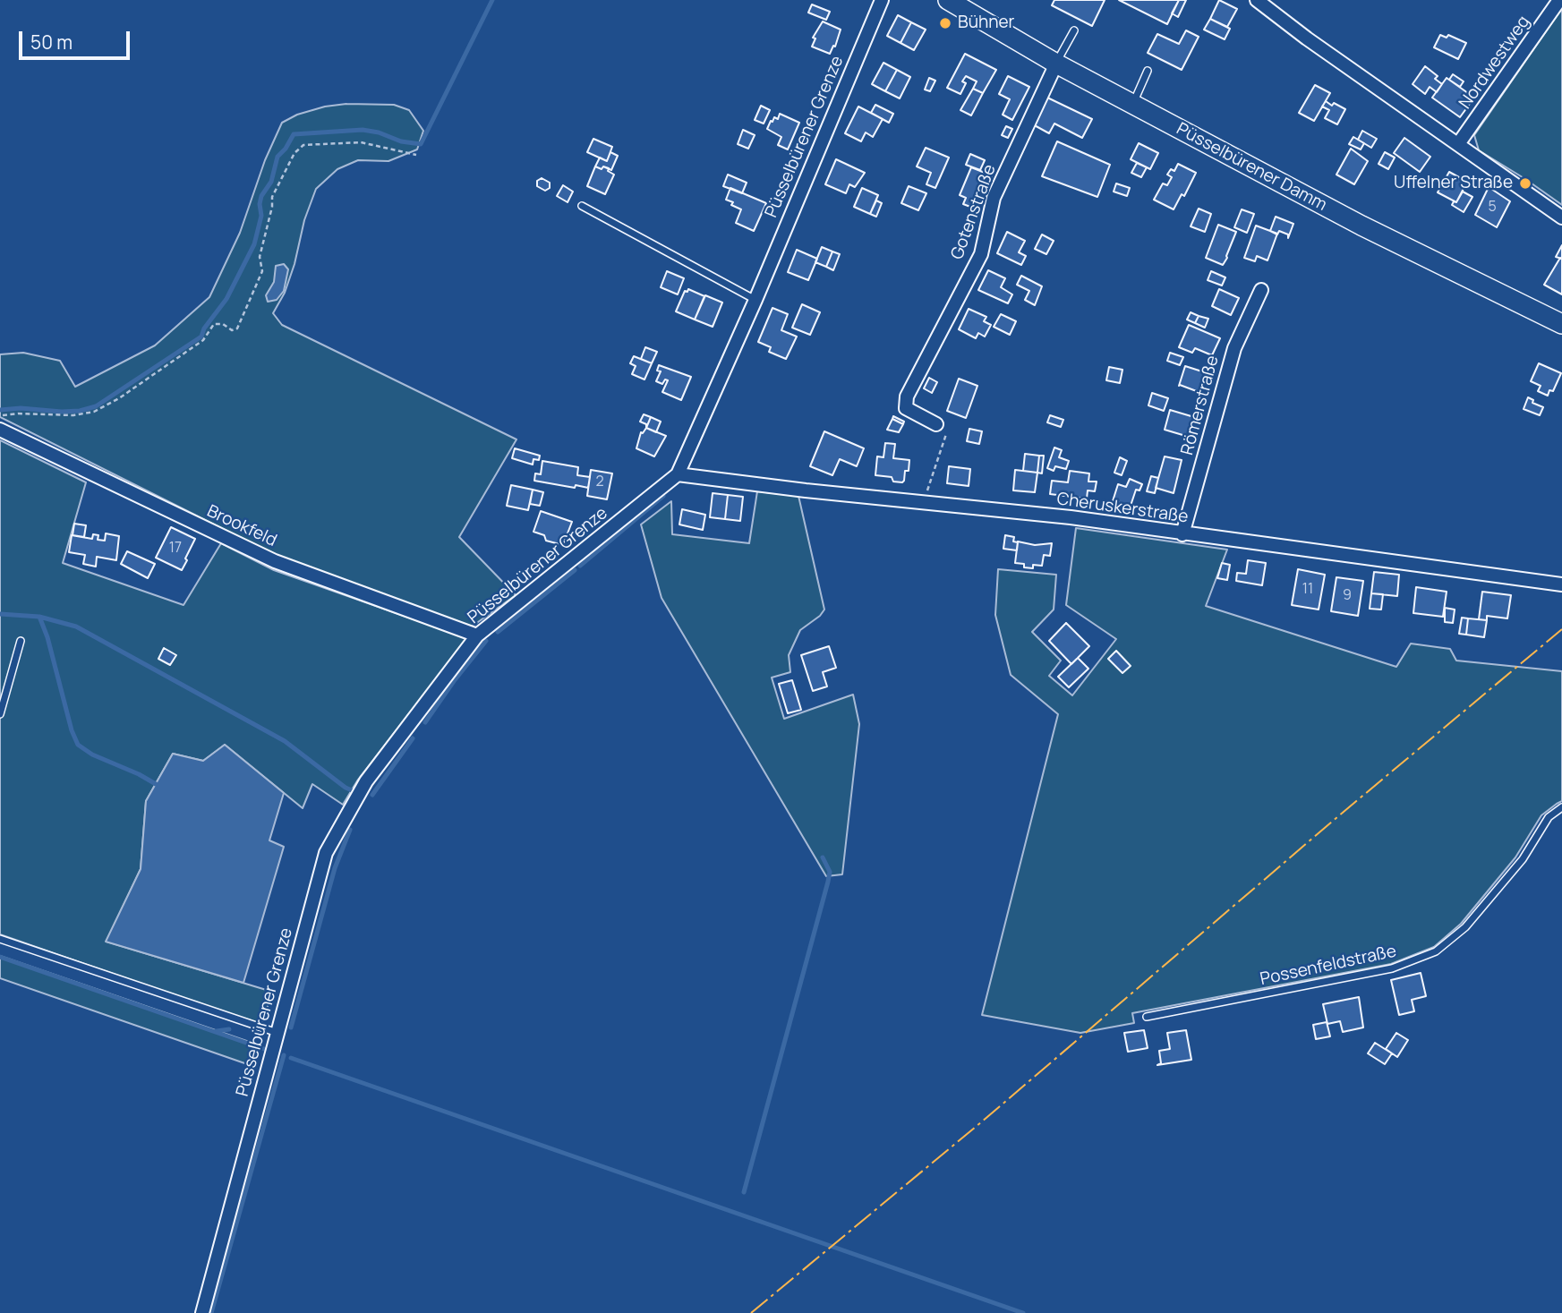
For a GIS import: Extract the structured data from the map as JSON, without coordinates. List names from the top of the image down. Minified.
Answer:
{"streets":{"main road":["Püsselbürener Damm"],"street":["Nordwestweg","Püsselbürener Grenze","Gotenstraße","Römerstraße","Cheruskerstraße","Brookfeld"],"lane":["Possenfeldstraße"]},"crossings":[["Püsselbürener Grenze","Cheruskerstraße"],["Püsselbürener Grenze","Brookfeld"],["Püsselbürener Damm","Gotenstraße"],["Römerstraße","Cheruskerstraße"]],"places":["Bühner","Uffelner Straße"],"house_numbers":["5","2","17","11","9"],"scale_bar":"50 m"}
